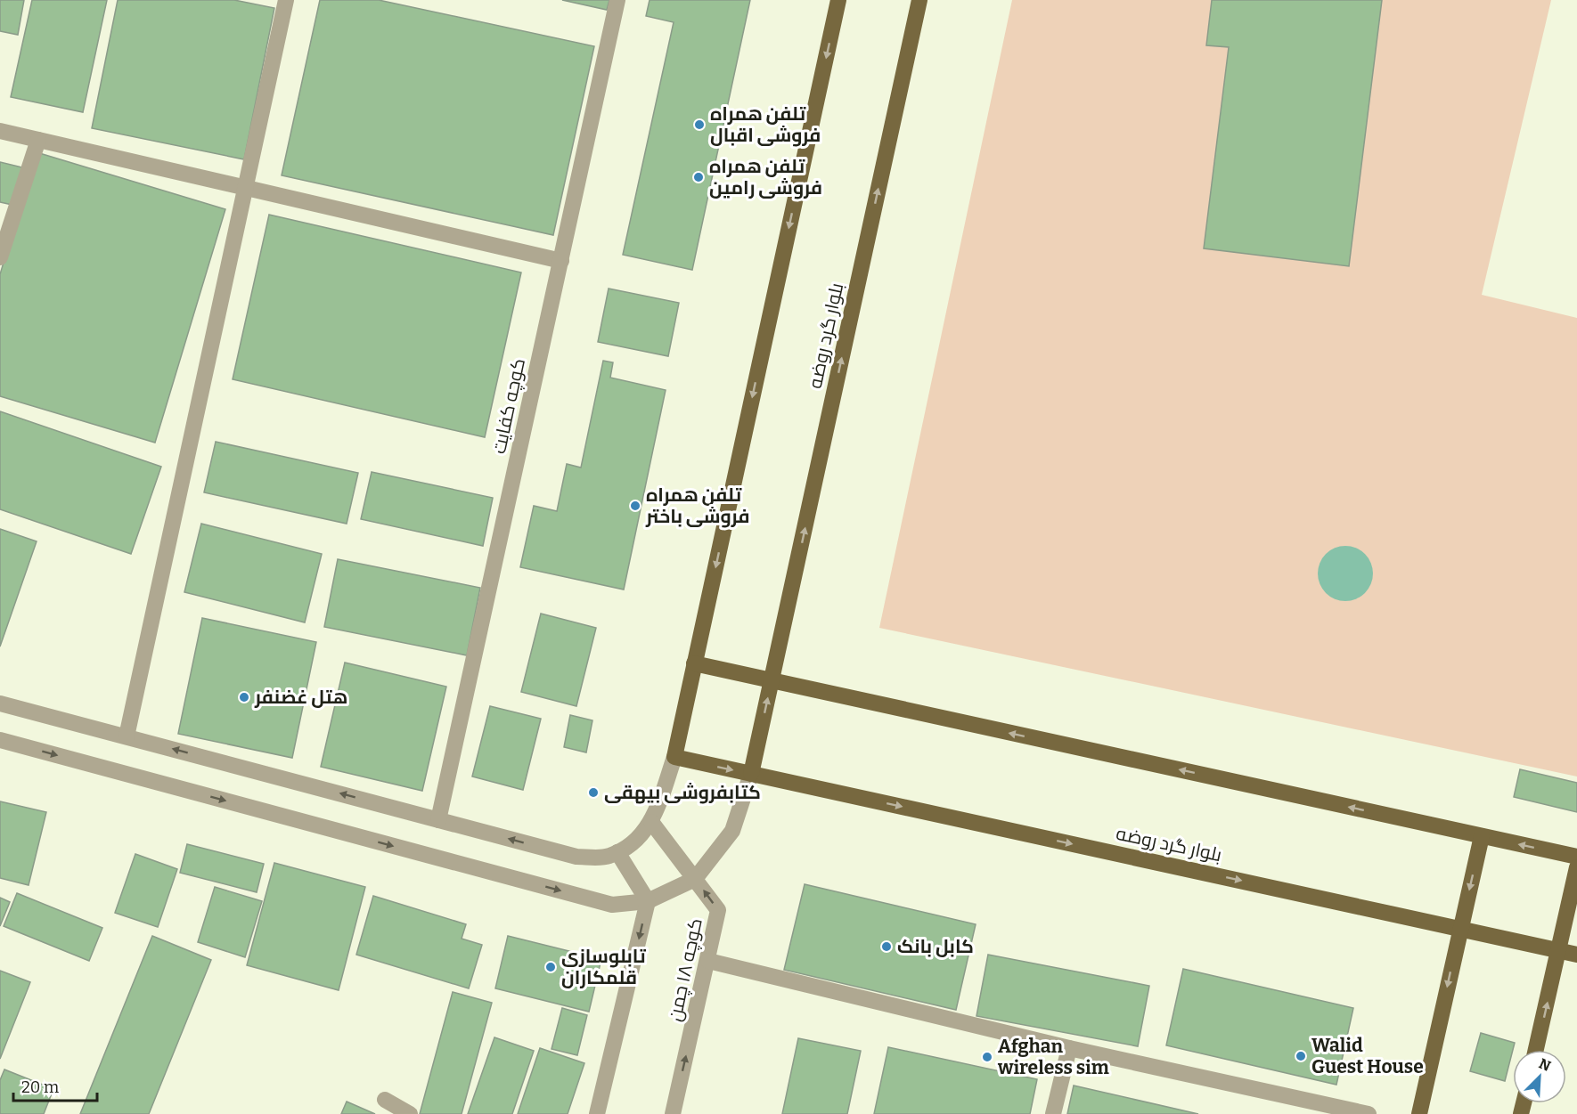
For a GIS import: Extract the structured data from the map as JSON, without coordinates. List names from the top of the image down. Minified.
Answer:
{"streets":{"main road":["بلوار گرد روضه"],"street":["کوچه کفایت","كوچه ١٨ چمن"]},"places":["تلفن همراه فروشی اقبال","تلفن همراه فروشی رامین","تلفن همراه فروشی باختر","هتل غضنفر","کتابفروشی بیهقی","کابل بانک","تابلوسازی قلمکاران","Walid Guest House","Afghan wireless sim"],"scale_bar":"20 m","north":"top right"}
